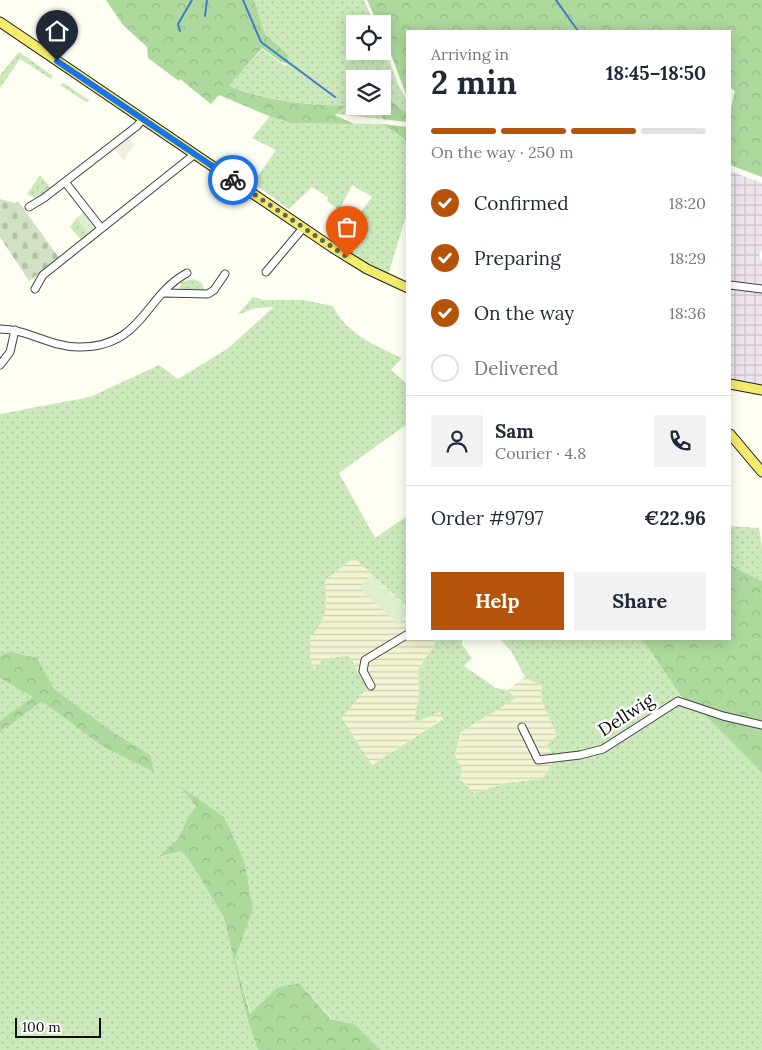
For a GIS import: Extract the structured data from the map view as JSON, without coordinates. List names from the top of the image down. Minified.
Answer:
{"streets":{"street":["Dellwig"]},"scale_bar":"100 m","page":{"heading":["2 min","Arriving in","18:45–18:50"],"panel":["Sam","Courier · 4.8","Order #9797","€22.96"],"bar":"On the way · 250 m","list":[["Confirmed","18:20"],["Preparing","18:29"],["On the way","18:36"],"Delivered"],"buttons":["Help","Share"],"scale":"100 m"}}
